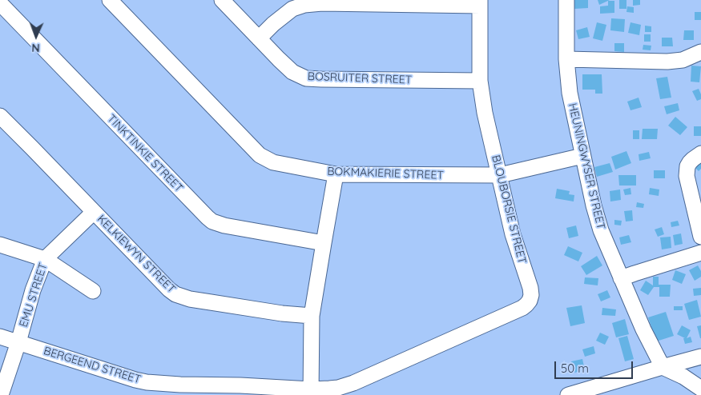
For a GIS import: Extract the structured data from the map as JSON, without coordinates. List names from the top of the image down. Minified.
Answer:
{"streets":{"street":["BOSRUITER STREET","TINKTINKIE STREET","HEUNINGWYSER STREET","BOKMAKIERIE STREET","BLOUBORSIE STREET","KELKIEWYN STREET","EMU STREET","BERGEEND STREET"]},"crossings":[["BOSRUITER STREET","BLOUBORSIE STREET"],["HEUNINGWYSER STREET","BOKMAKIERIE STREET"],["BOKMAKIERIE STREET","BLOUBORSIE STREET"],["BLOUBORSIE STREET","BERGEEND STREET"],["KELKIEWYN STREET","EMU STREET"],["EMU STREET","BERGEEND STREET"]],"scale_bar":"50 m","north":"bottom"}
